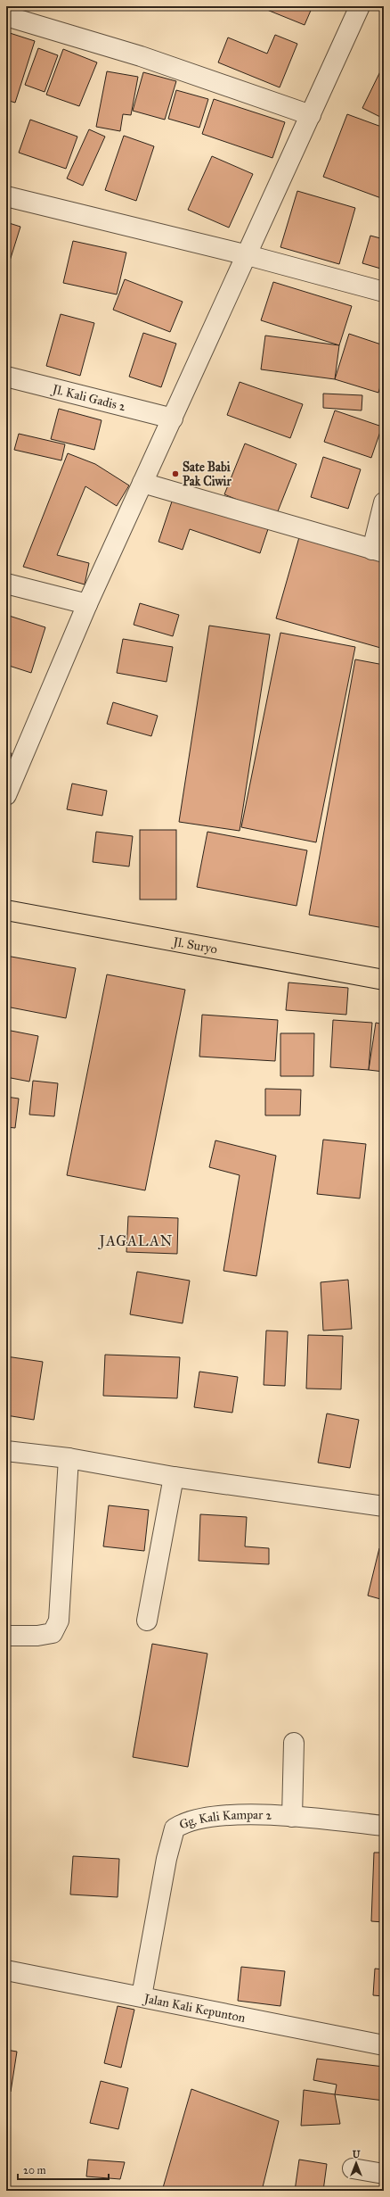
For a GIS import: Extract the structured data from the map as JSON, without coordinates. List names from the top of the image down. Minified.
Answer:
{"streets":{"main road":["Jl. Suryo"],"street":["Jl. Kali Gadis 2","Gg. Kali Kampar 2","Jalan Kali Kepunton"]},"crossings":[["Gg. Kali Kampar 2","Jalan Kali Kepunton"]],"districts":["JAGALAN"],"places":["Sate Babi Pak Ciwir"],"scale_bar":"20 m","north":"top"}
